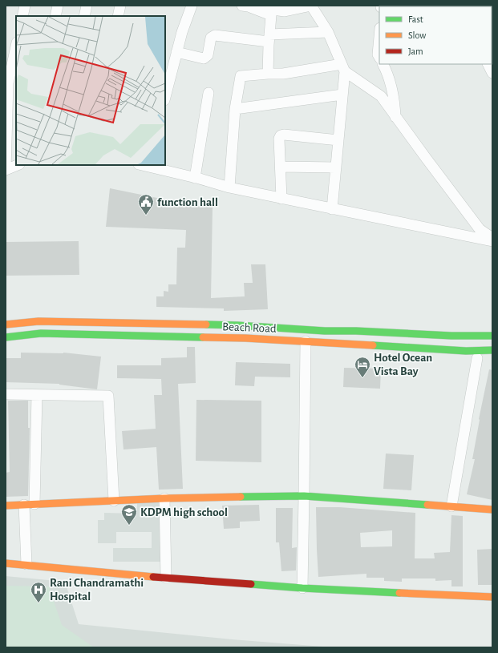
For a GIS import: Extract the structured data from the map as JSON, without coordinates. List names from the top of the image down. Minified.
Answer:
{"streets":{"street":["Beach Road"]},"places":{"public building":["function hall"],"hotel":["Hotel Ocean Vista Bay"],"school or university":["KDPM high school"],"hospital":["Rani Chandramathi Hospital"]},"legend":["Fast","Slow","Jam"]}
